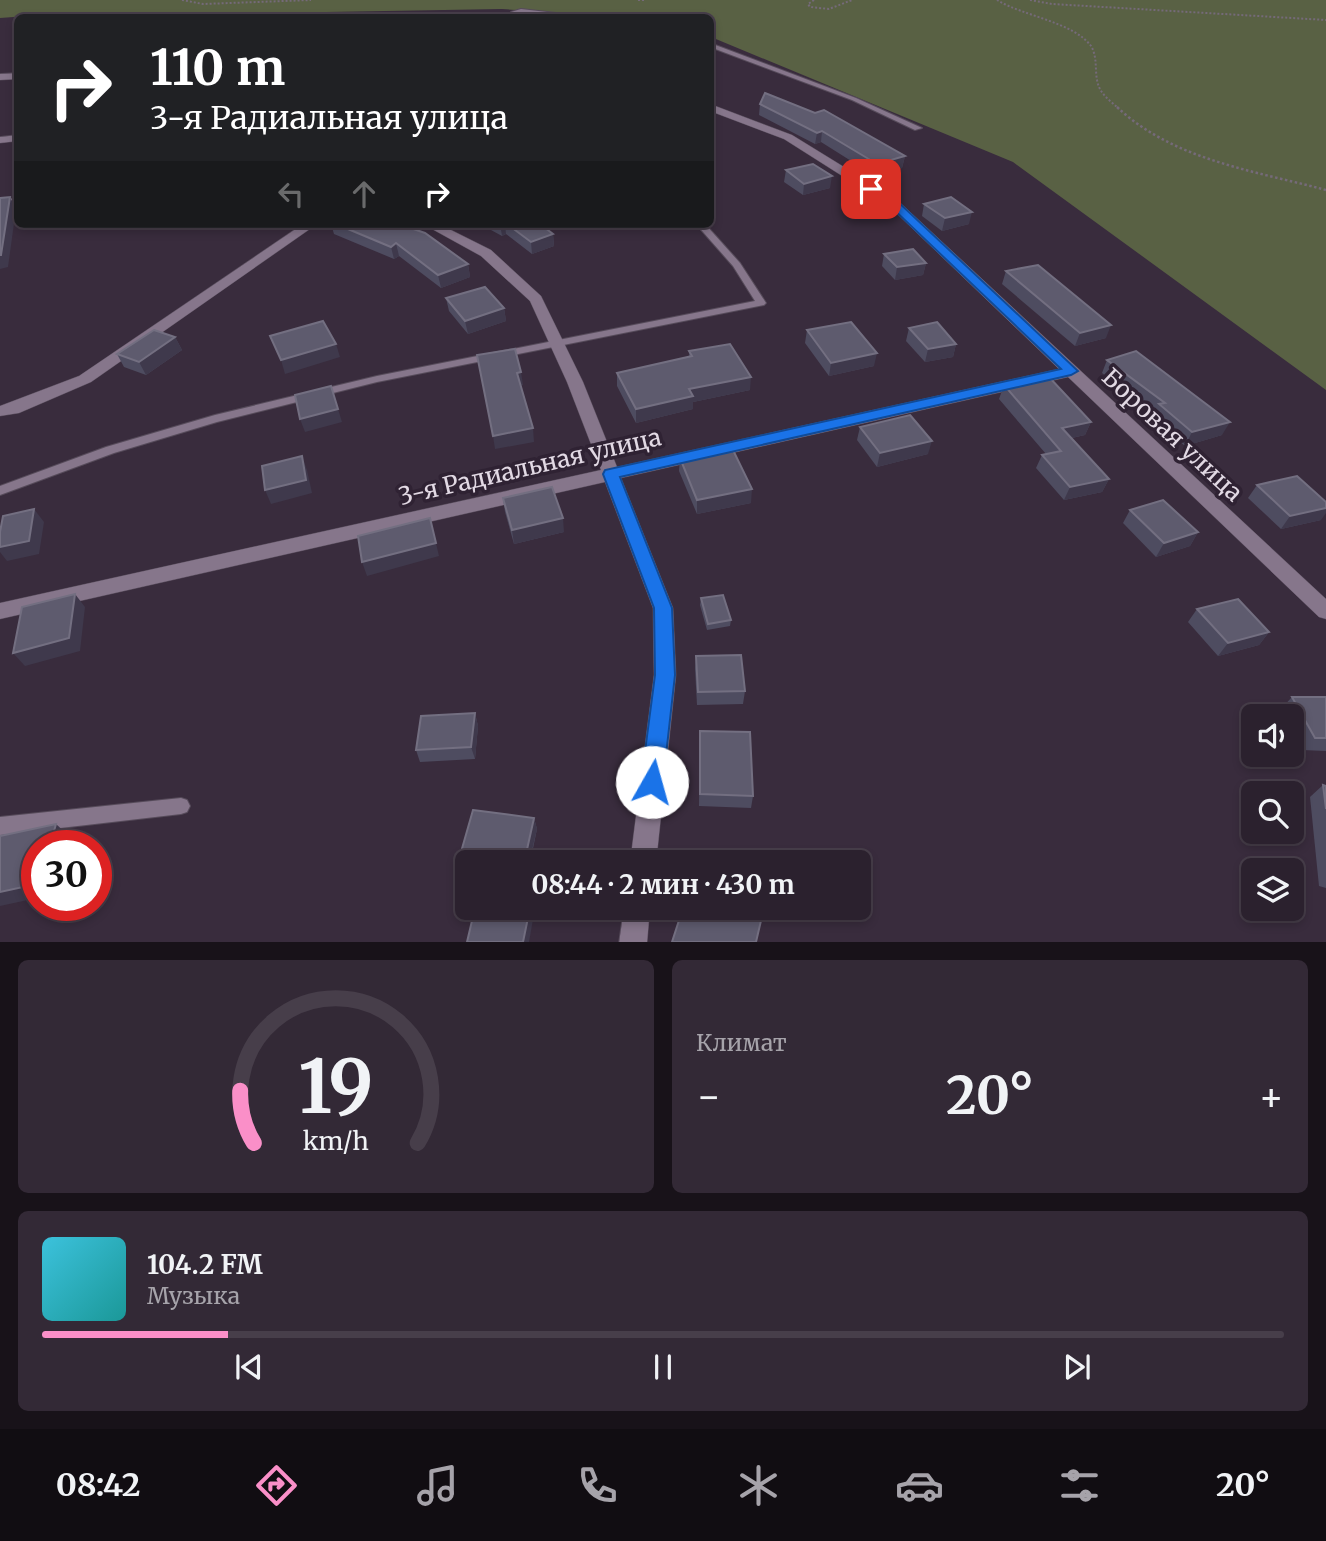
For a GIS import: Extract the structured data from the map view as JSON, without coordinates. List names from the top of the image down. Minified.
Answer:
{"streets":{"street":["Боровая улица","3-я Радиальная улица"]},"crossings":[["Боровая улица","3-я Радиальная улица"]],"page":{"turn":["110 m","3-я Радиальная улица"],"limit":"30","trip":"08:44 · 2 мин · 430 m","tile":"Климат","heat":["−","20°","+"],"song":["104.2 FM","Музыка"],"tabs":["08:42","20°"],"gauge":["19","km/h"]}}
